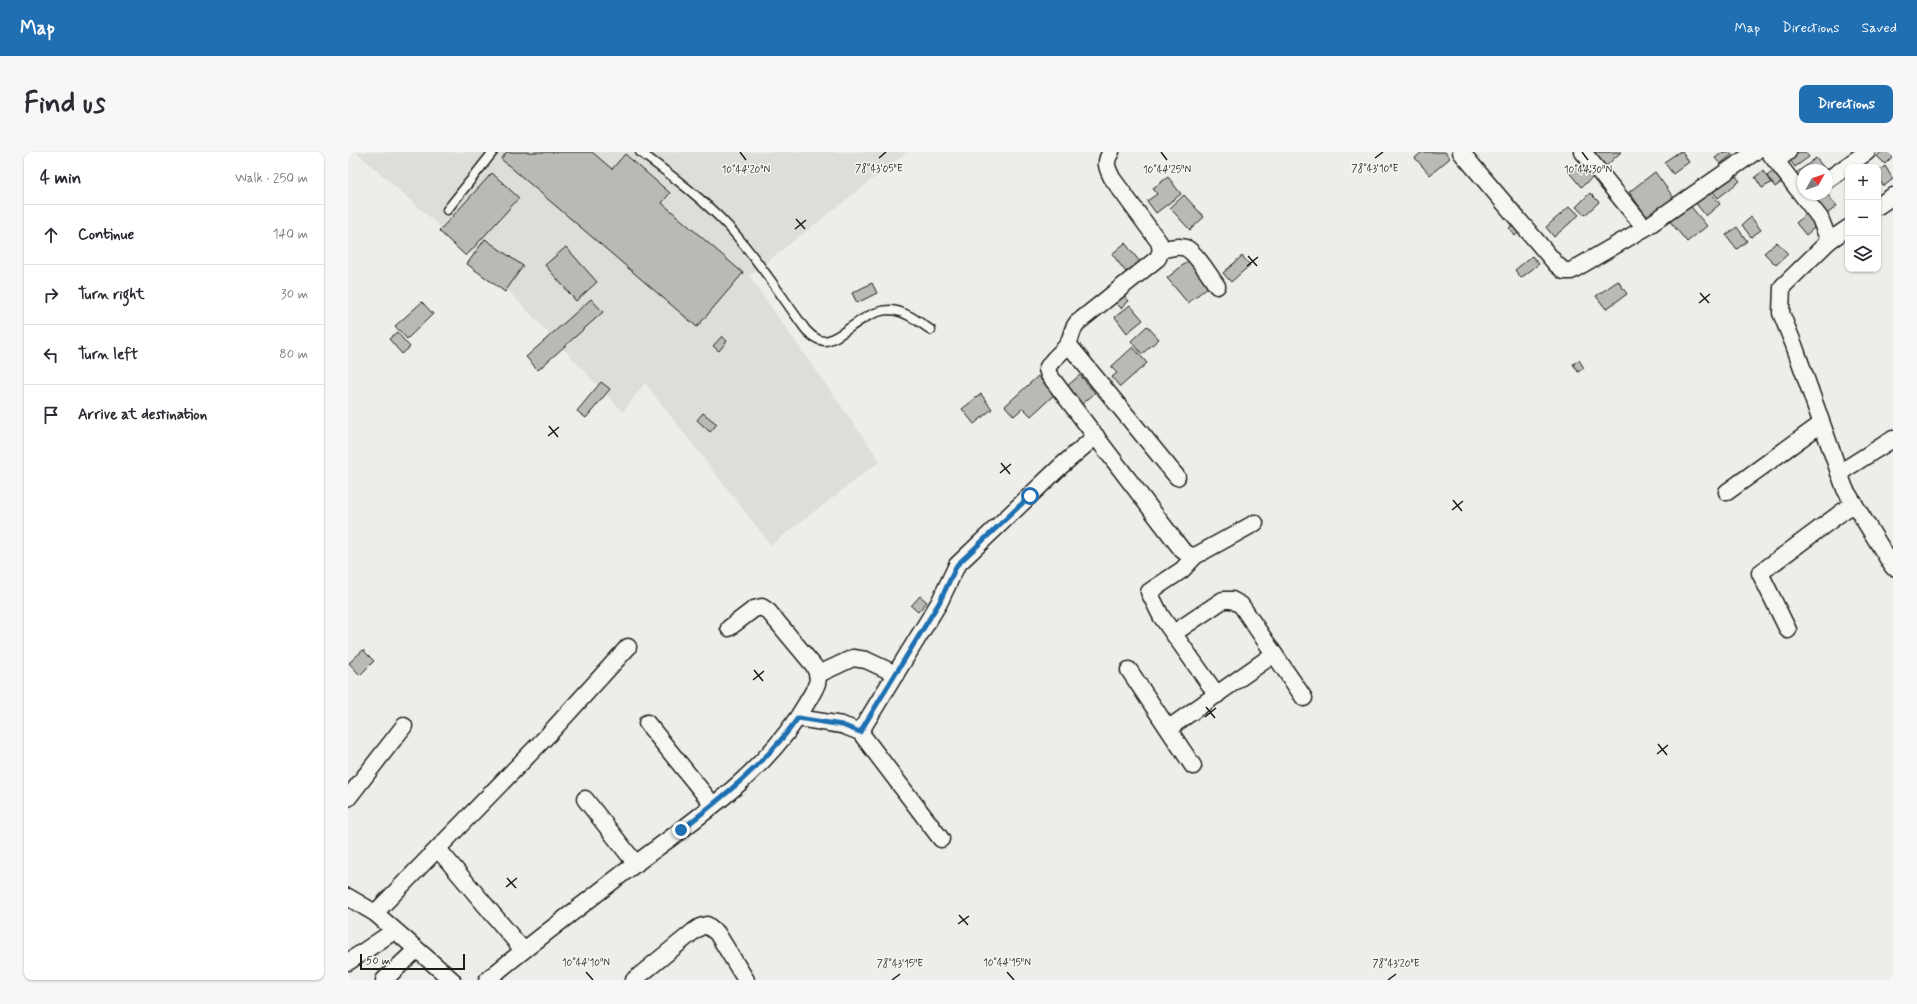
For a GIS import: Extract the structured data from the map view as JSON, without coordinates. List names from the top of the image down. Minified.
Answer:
{"scale_bar":"50 m","north":"top right","page":{"header":"Map","nav":["Map","Directions","Saved"],"buttons":"Directions","title":"Find us","heading":["4 min","Walk · 250 m"],"map_buttons":["+","−"],"list":[["Continue","140 m"],["Turn right","30 m"],["Turn left","80 m"],"Arrive at destination"],"scale":"50 m"},"coordinates":["78°43'10\"E","78°43'05\"E","10°44'20\"N","10°44'25\"N","10°44'30\"N","10°44'10\"N","10°44'15\"N","78°43'15\"E","78°43'20\"E"]}
